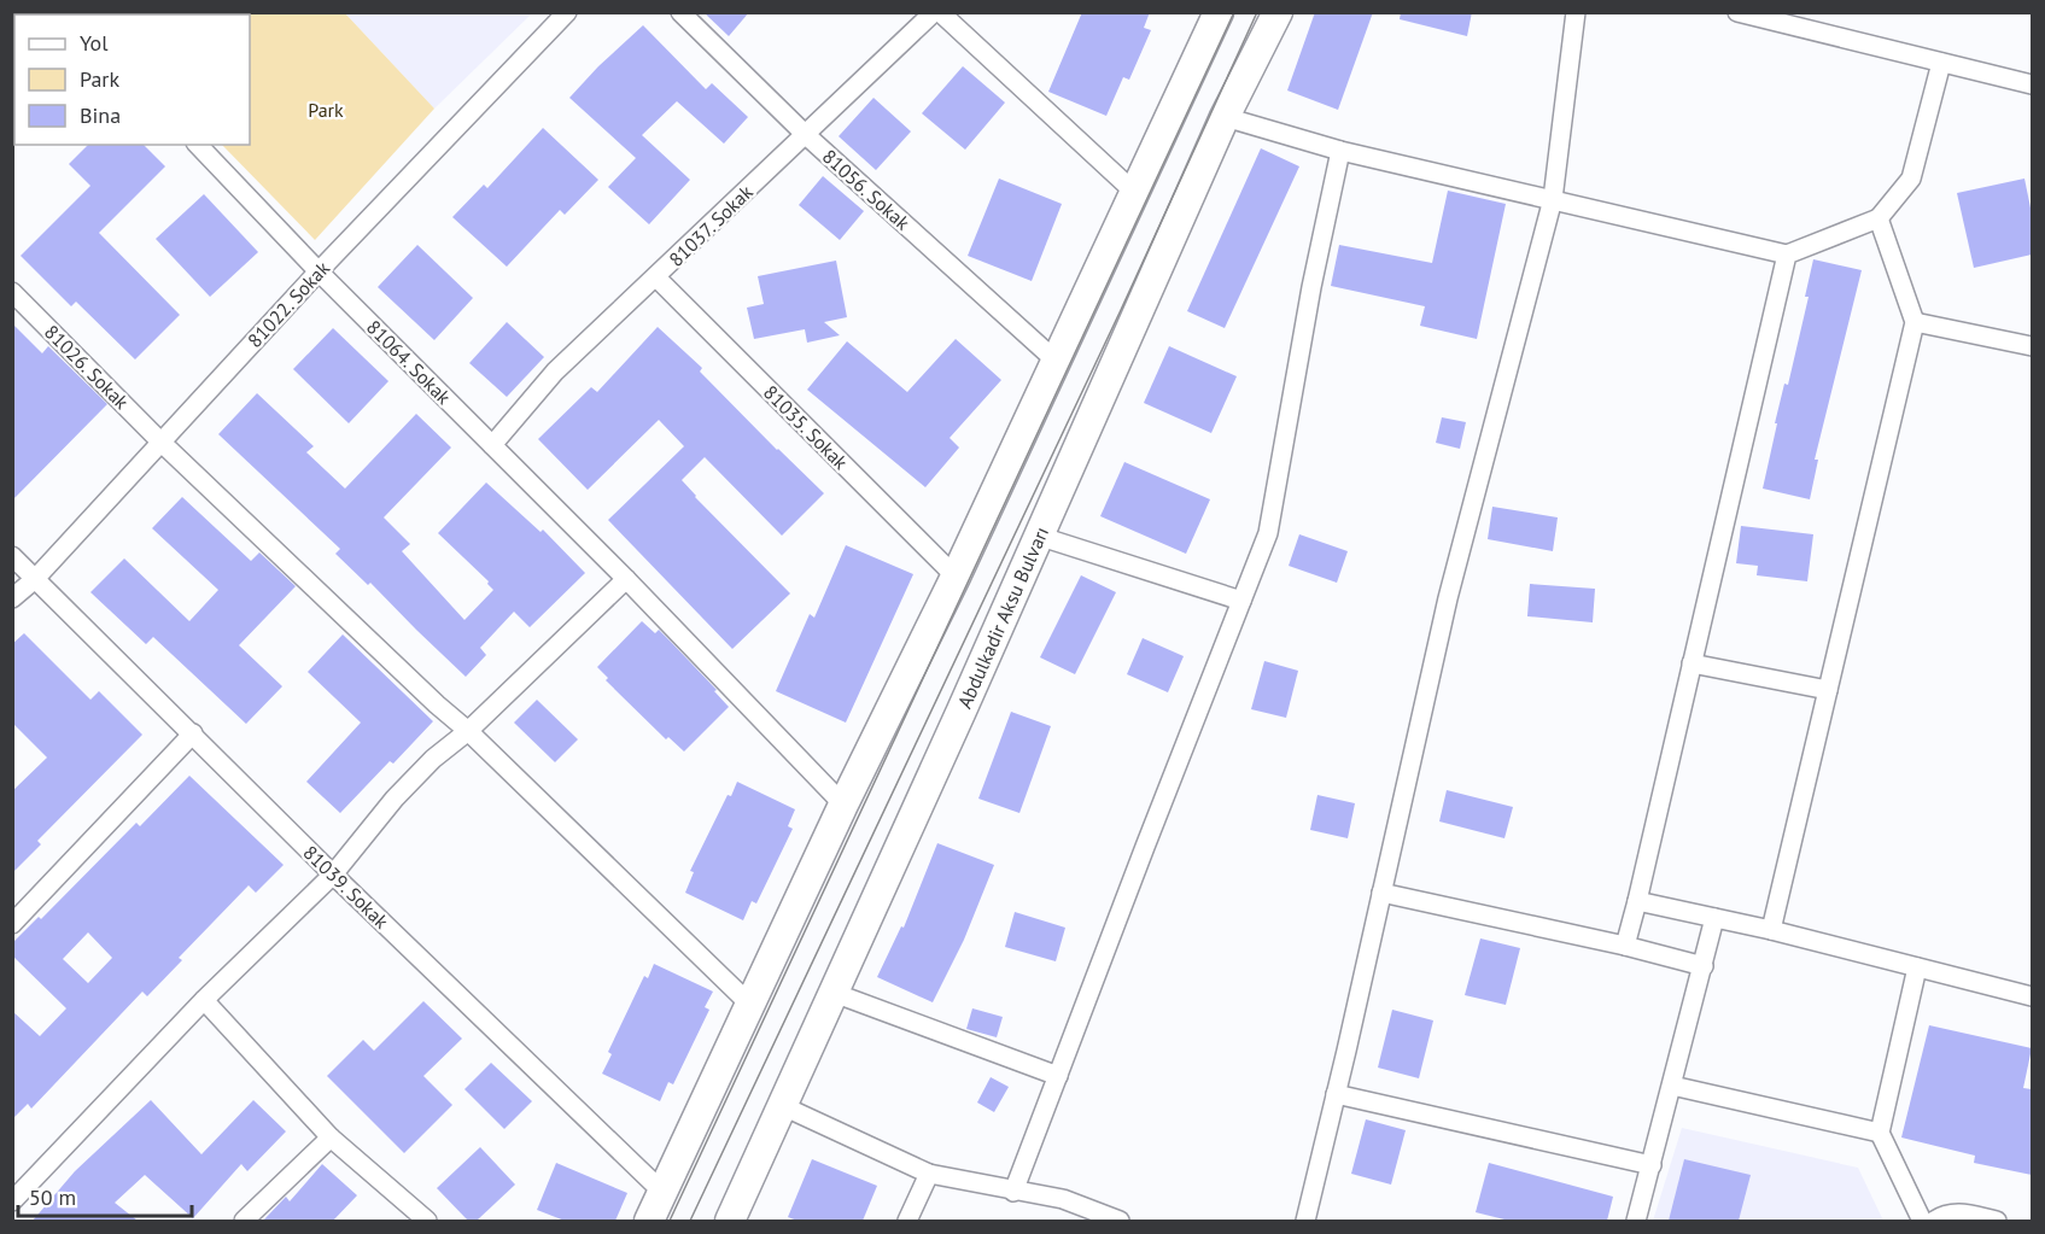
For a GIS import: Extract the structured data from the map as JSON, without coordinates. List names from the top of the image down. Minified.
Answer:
{"streets":{"main road":["Abdulkadir Aksu Bulvarı"],"street":["81056. Sokak","81037. Sokak","81022. Sokak","81064. Sokak","81026. Sokak","81035. Sokak","81039. Sokak"]},"crossings":[["81056. Sokak","81037. Sokak"],["81037. Sokak","81064. Sokak"],["81037. Sokak","81035. Sokak"],["81022. Sokak","81064. Sokak"],["81022. Sokak","81026. Sokak"],["81022. Sokak","81039. Sokak"]],"parks":["Park"],"legend":["Yol","Park","Bina"],"scale_bar":"50 m"}
